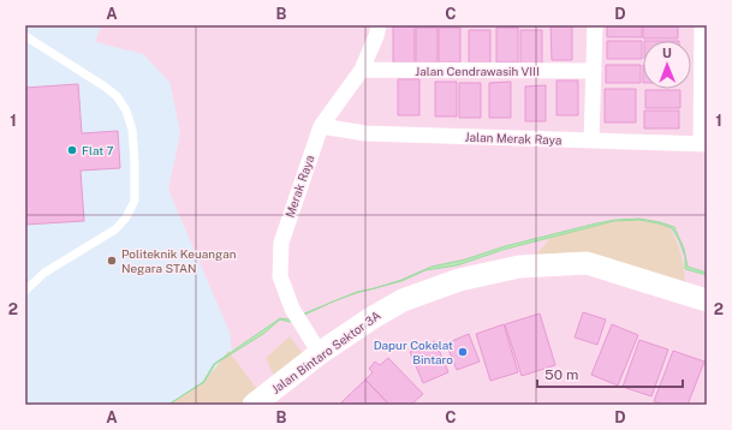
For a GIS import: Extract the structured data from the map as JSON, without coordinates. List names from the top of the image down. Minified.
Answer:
{"streets":{"main road":["Jalan Bintaro Sektor 3A"],"street":["Jalan Cendrawasih VIII","Jalan Merak Raya","Merak Raya"]},"crossings":[["Jalan Cendrawasih VIII","Merak Raya"],["Jalan Merak Raya","Merak Raya"],["Merak Raya","Jalan Bintaro Sektor 3A"]],"places":["Flat 7","Politeknik Keuangan Negara STAN","Dapur Cokelat Bintaro"],"scale_bar":"50 m","north":"top","grid":{"columns":["A","B","C","D"],"rows":["1","2"]}}
